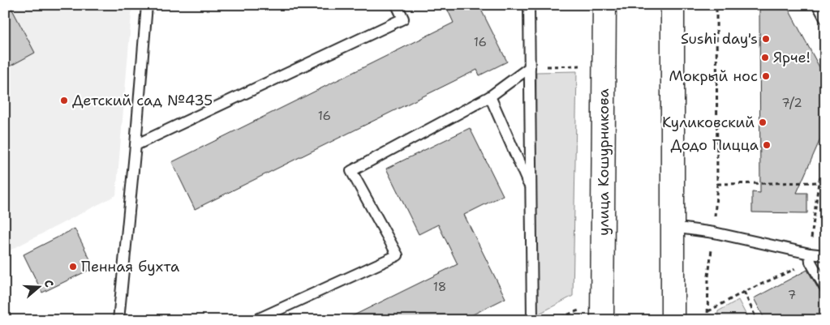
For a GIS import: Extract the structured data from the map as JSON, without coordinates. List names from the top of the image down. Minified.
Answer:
{"streets":{"main road":["улица Кошурникова"]},"places":["Sushi day's","Ярче!","Мокрый нос","Детский сад №435","Куликовский","Додо Пицца","Пенная бухта"],"house_numbers":["16","7/2","16","18","7"],"north":"right"}
